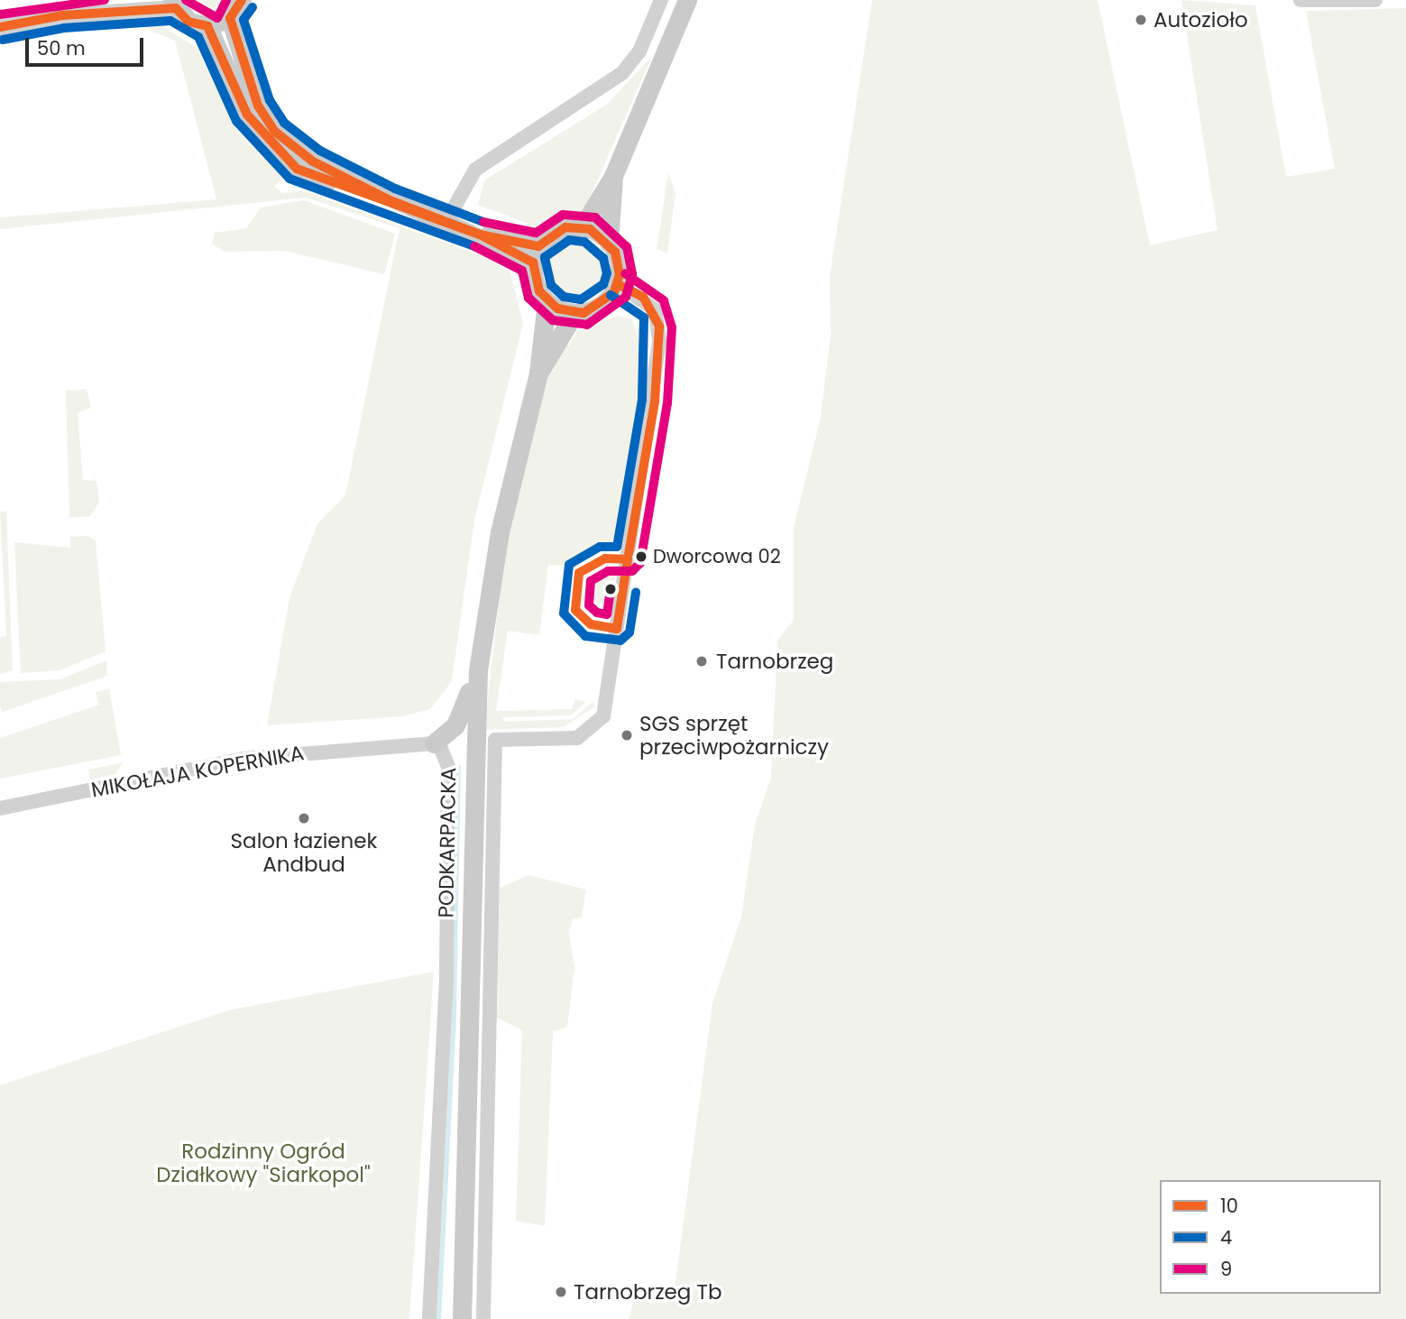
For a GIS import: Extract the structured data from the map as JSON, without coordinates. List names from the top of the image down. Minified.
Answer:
{"streets":{"main road":["PODKARPACKA"],"street":["MIKOŁAJA KOPERNIKA"]},"parks":["Rodzinny Ogród Działkowy \"Siarkopol\""],"places":["Autozioło","Dworcowa 02","Tarnobrzeg","SGS sprzęt przeciwpożarniczy","Salon łazienek Andbud","Tarnobrzeg Tb"],"lines":["transit line 10","transit line 9","transit line 4"],"legend":["10","4","9"],"scale_bar":"50 m"}
